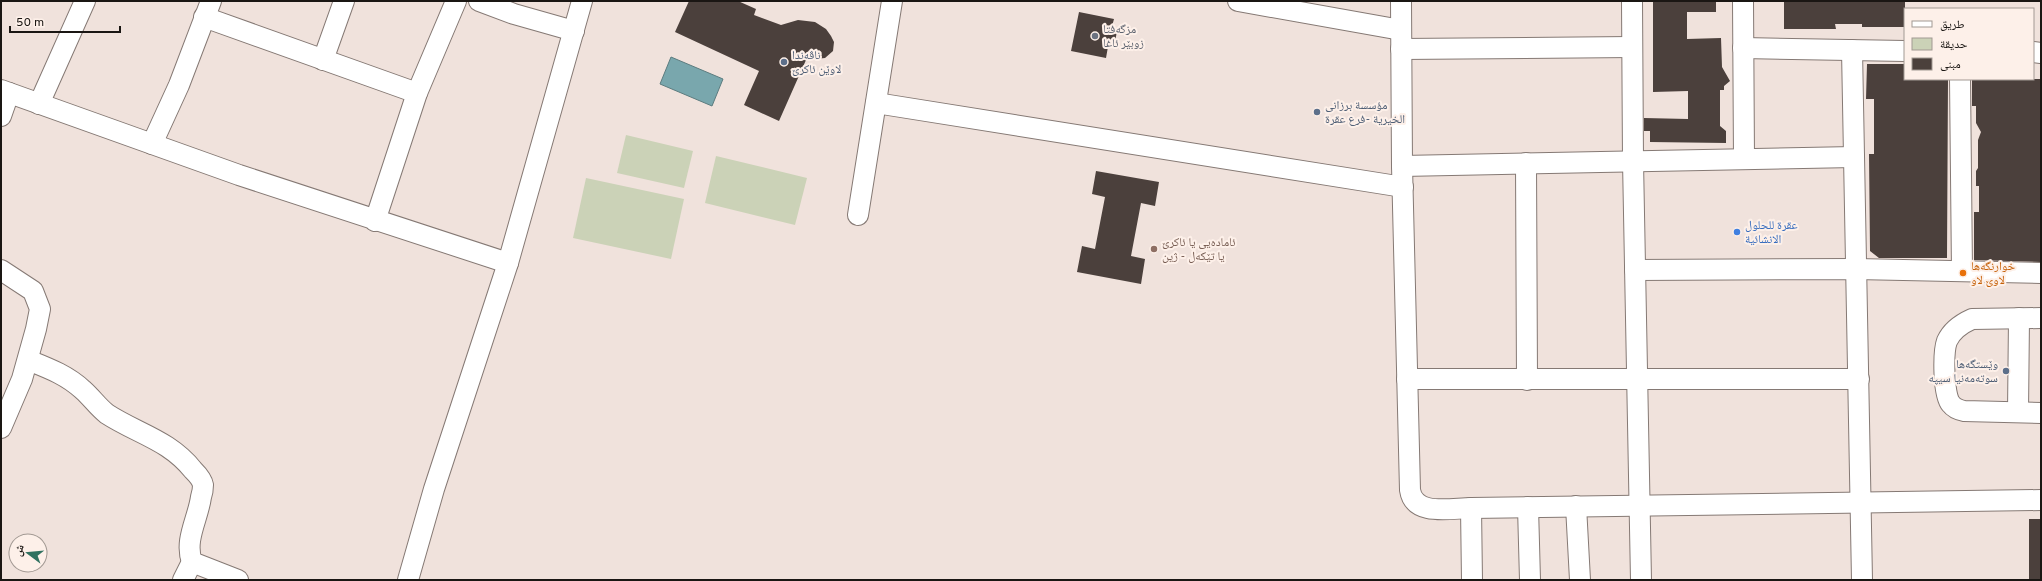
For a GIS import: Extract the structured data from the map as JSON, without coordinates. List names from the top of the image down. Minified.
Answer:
{"places":["مزگەفتا زوبێر ئاغا","ناڤەندا لاوێن ئاکرێ","مؤسسة برزانى الخيرية -فرع عقرة","عقرة للحلول الانشائیة","ئامادەیی یا ئاکرێ یا تێکەل - ژین","خوارنگەھا لاوێ لاو","وێستگەها سوتەمەنیا سیپە"],"legend":["طريق","حديقة","مبنى"],"scale_bar":"50 m","north":"left"}
